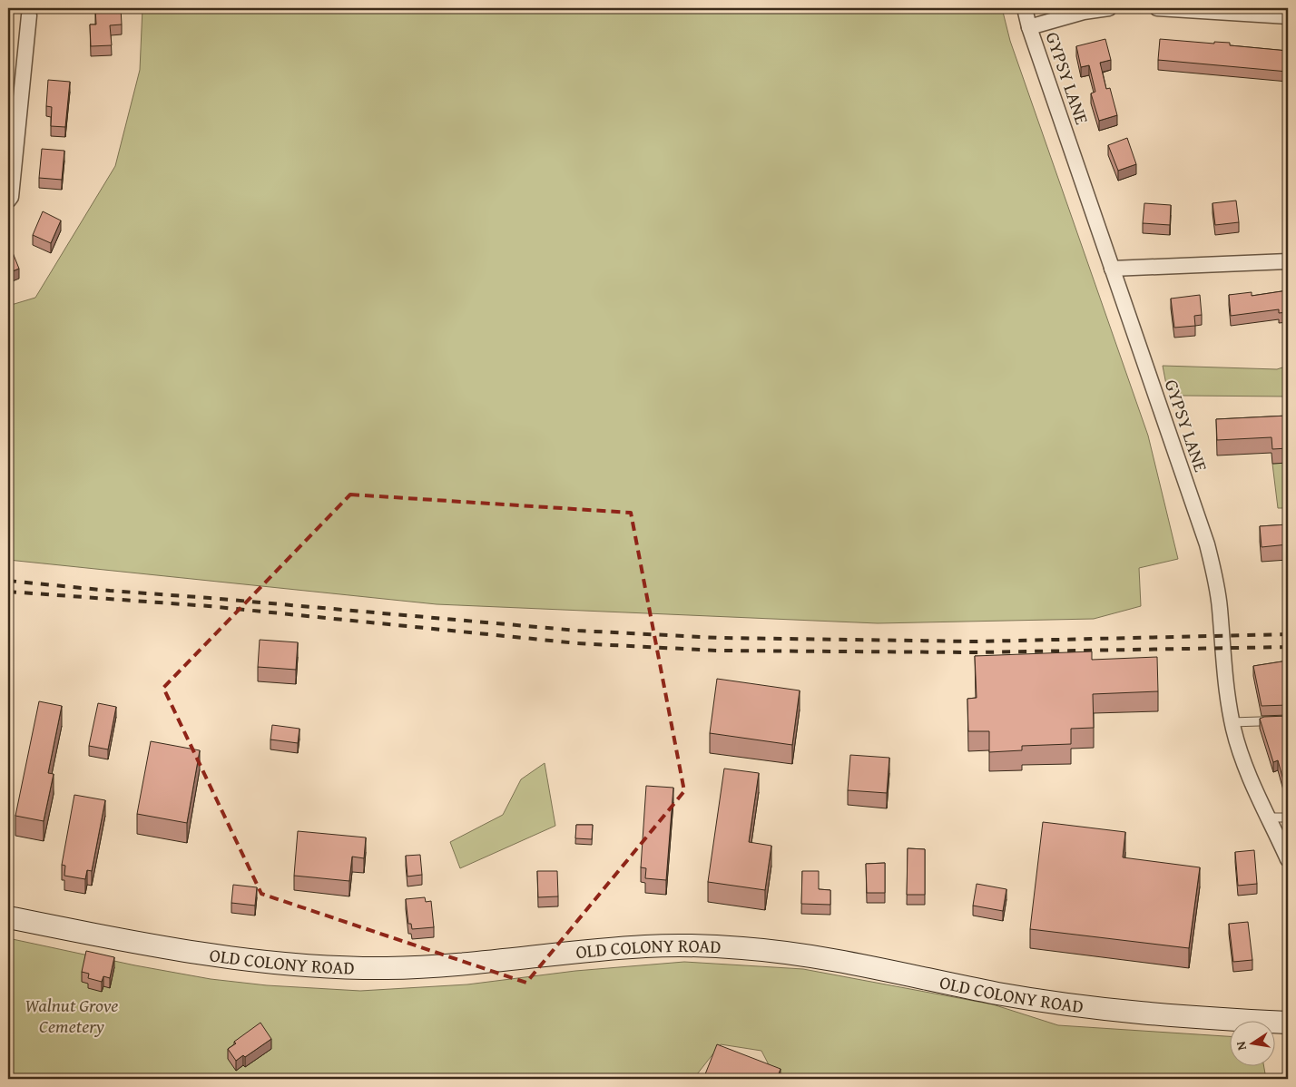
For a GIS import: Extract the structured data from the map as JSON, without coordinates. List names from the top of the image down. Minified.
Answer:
{"streets":{"main road":["OLD COLONY ROAD"],"street":["GYPSY LANE"]},"parks":["Walnut Grove Cemetery"],"north":"left"}
